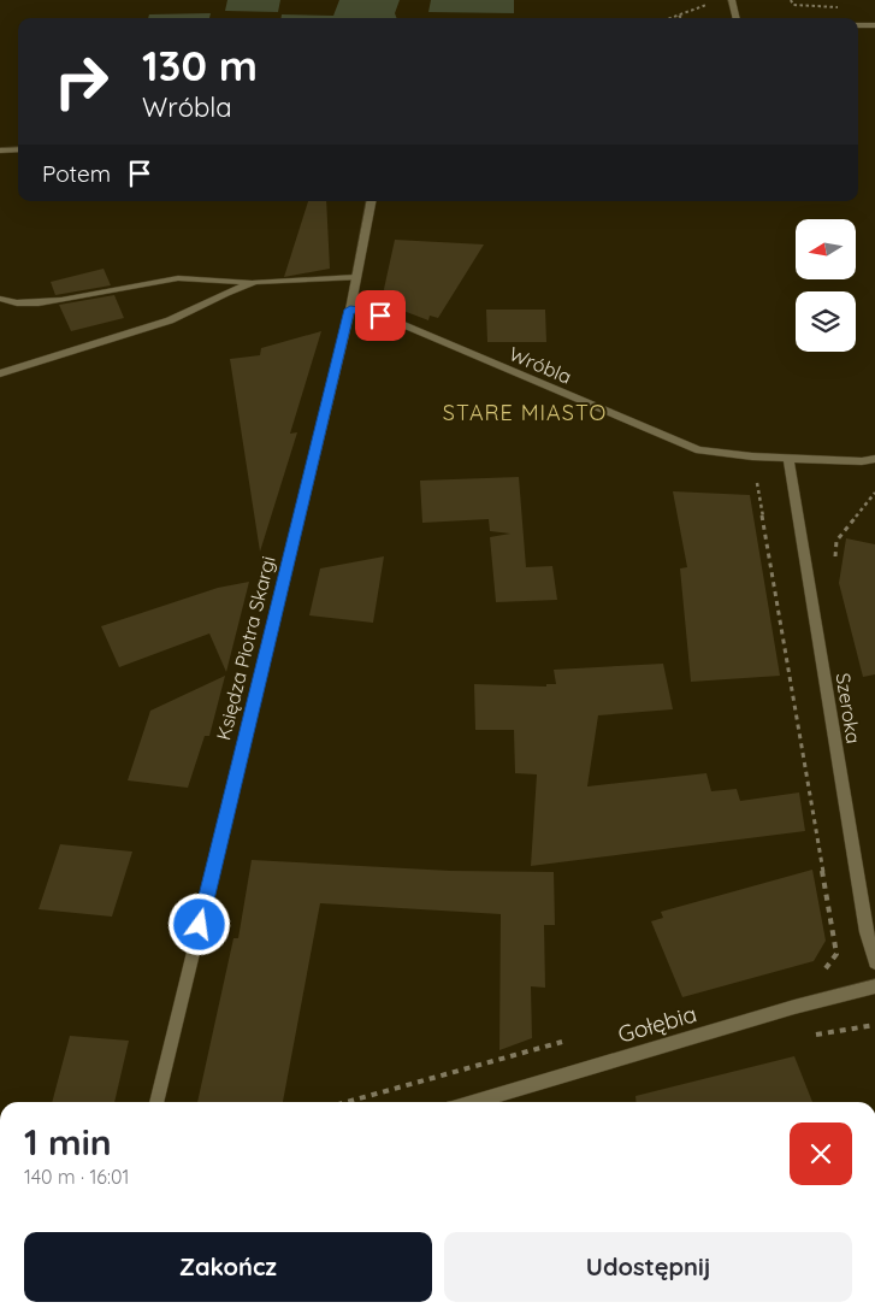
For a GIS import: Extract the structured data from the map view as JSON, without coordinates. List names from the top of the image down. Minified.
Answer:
{"streets":{"street":["Wróbla","Księdza Piotra Skargi","Szeroka","Gołębia"]},"crossings":[["Wróbla","Księdza Piotra Skargi"],["Wróbla","Szeroka"]],"districts":["STARE MIASTO"],"north":"left","page":{"turn":["130 m","Wróbla"],"then":"Potem","heading":["1 min","140 m · 16:01"],"buttons":["Zakończ","Udostępnij"]}}
